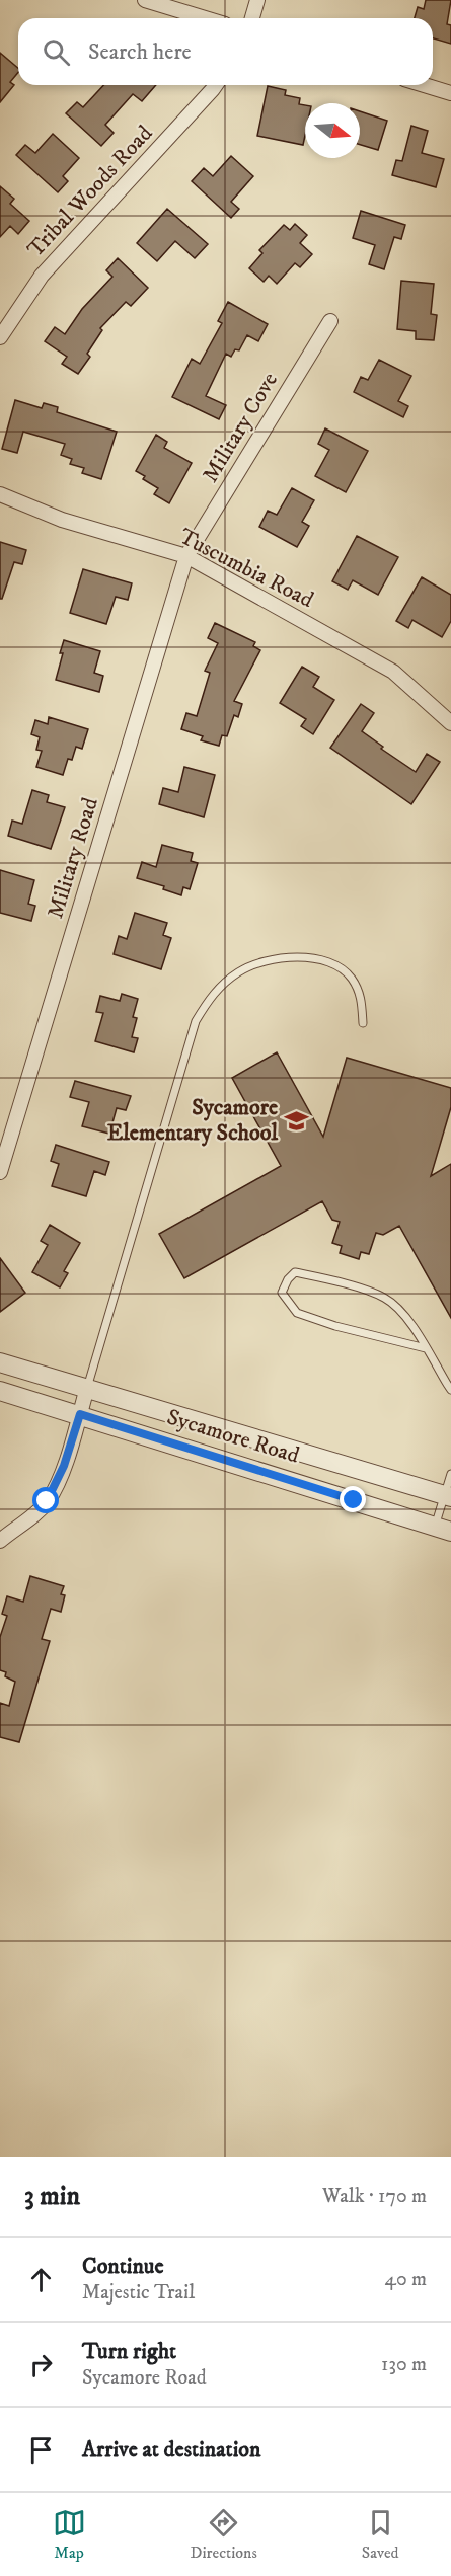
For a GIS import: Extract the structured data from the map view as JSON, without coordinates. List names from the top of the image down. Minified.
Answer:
{"streets":{"street":["Tribal Woods Road","Military Cove","Tuscumbia Road","Military Road","Sycamore Road"]},"crossings":[["Military Cove","Tuscumbia Road"],["Military Cove","Military Road"],["Tuscumbia Road","Military Road"]],"places":{"school or university":["Sycamore Elementary School"]},"north":"right","page":{"search":"Search here","heading":["3 min","Walk · 170 m"],"list":[["Continue","Majestic Trail","40 m"],["Turn right","Sycamore Road","130 m"],"Arrive at destination"],"nav":["Map","Directions","Saved"]}}
